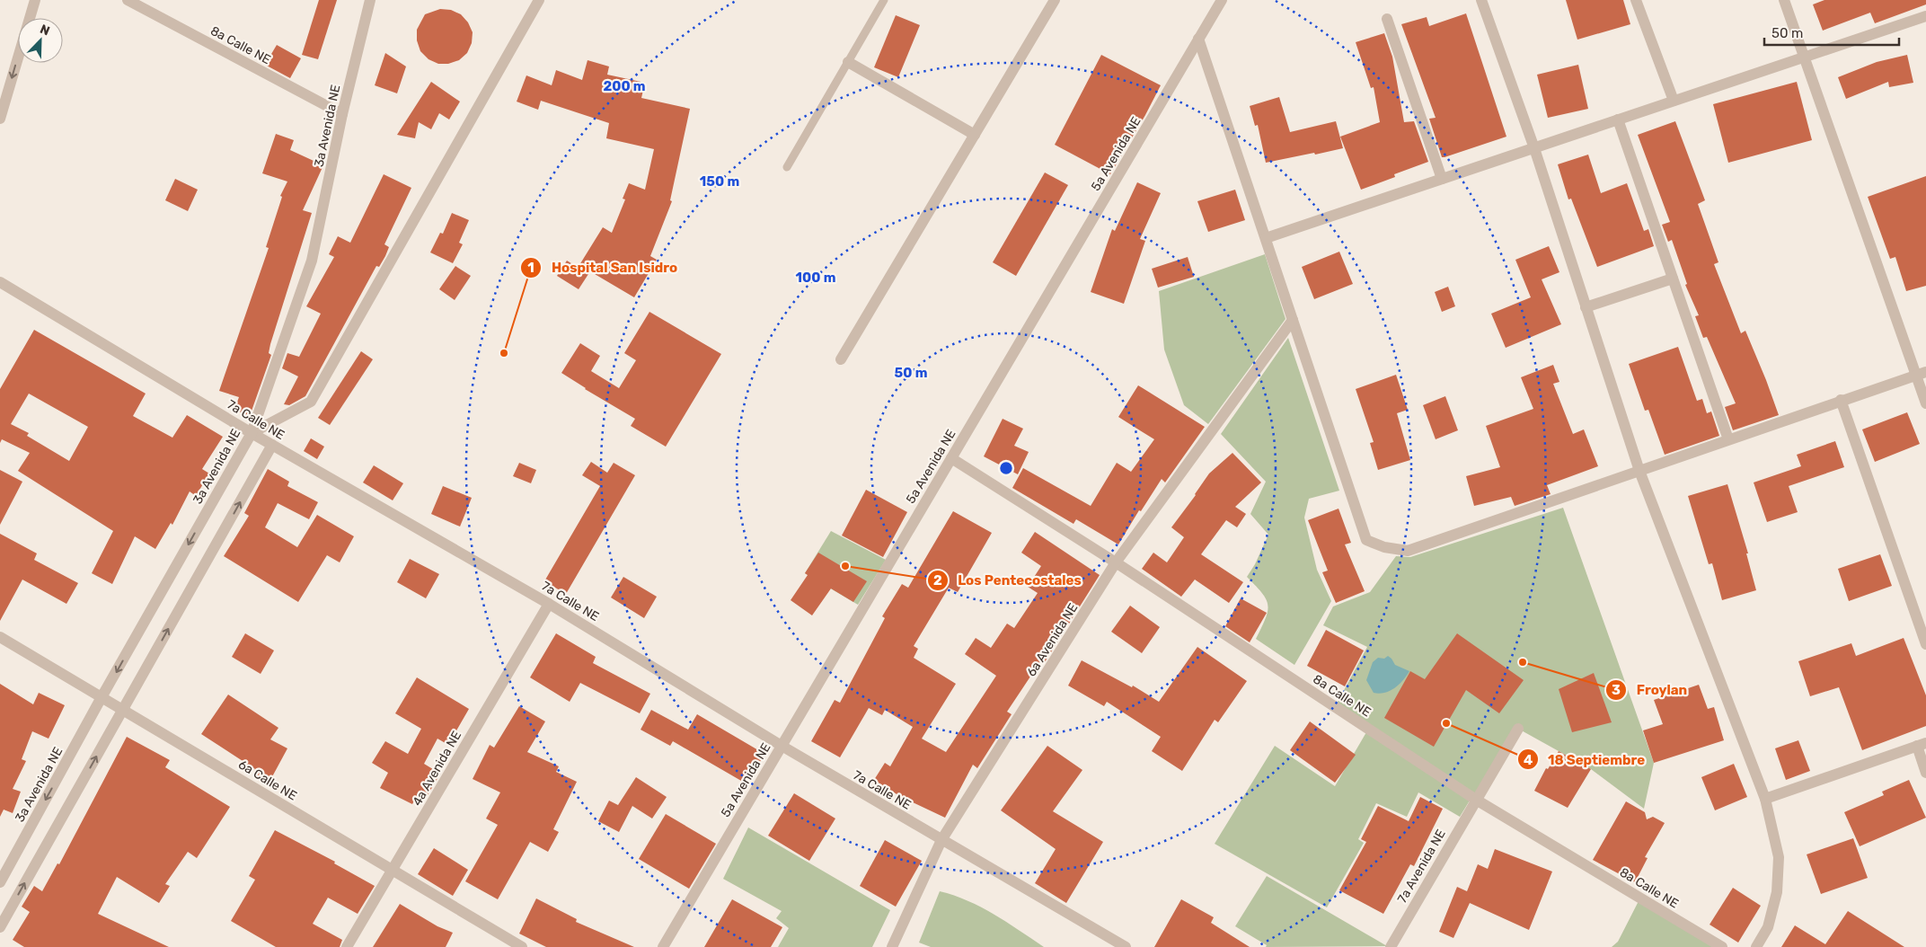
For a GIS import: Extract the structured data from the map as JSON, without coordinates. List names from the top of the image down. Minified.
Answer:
{"streets":{"street":["8a Calle NE","3a Avenida NE","5a Avenida NE","7a Calle NE","6a Avenida NE","4a Avenida NE","6a Calle NE","7a Avenida NE"]},"crossings":[["8a Calle NE","3a Avenida NE"],["8a Calle NE","5a Avenida NE"],["8a Calle NE","6a Avenida NE"],["8a Calle NE","7a Avenida NE"],["3a Avenida NE","7a Calle NE"],["3a Avenida NE","6a Calle NE"],["5a Avenida NE","7a Calle NE"],["7a Calle NE","6a Avenida NE"],["7a Calle NE","4a Avenida NE"],["4a Avenida NE","6a Calle NE"]],"places":["Hospital San Isidro","Los Pentecostales","Froylan","18 Septiembre"],"scale_bar":"50 m","north":"top right","rings":["200 m","150 m","100 m","50 m"]}
